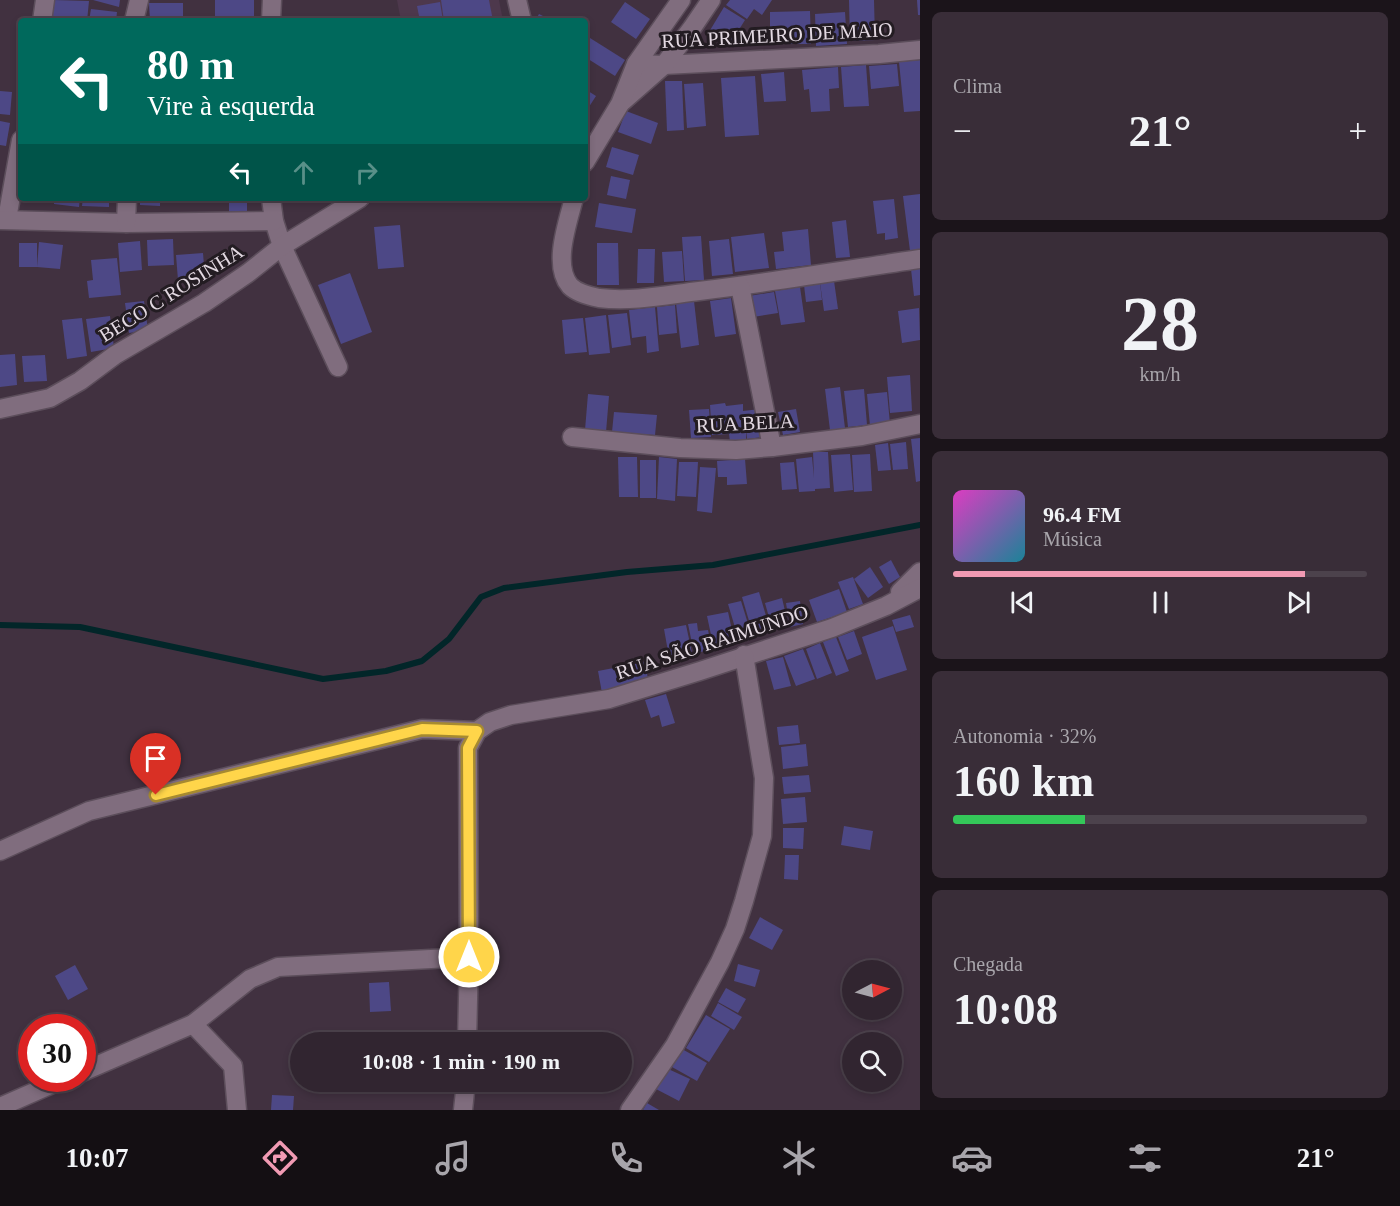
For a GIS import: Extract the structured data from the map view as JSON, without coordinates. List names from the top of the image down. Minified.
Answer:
{"streets":{"street":["RUA PRIMEIRO DE MAIO","BECO C ROSINHA","RUA BELA","RUA SÃO RAIMUNDO"]},"north":"right","page":{"tile":["Clima",["28","km/h"],["Autonomia · 32%","160 km"],["Chegada","10:08"]],"turn":["80 m","Vire à esquerda"],"heat":["−","21°","+"],"song":["96.4 FM","Música"],"limit":"30","trip":"10:08 · 1 min · 190 m","tabs":["10:07","21°"]}}
